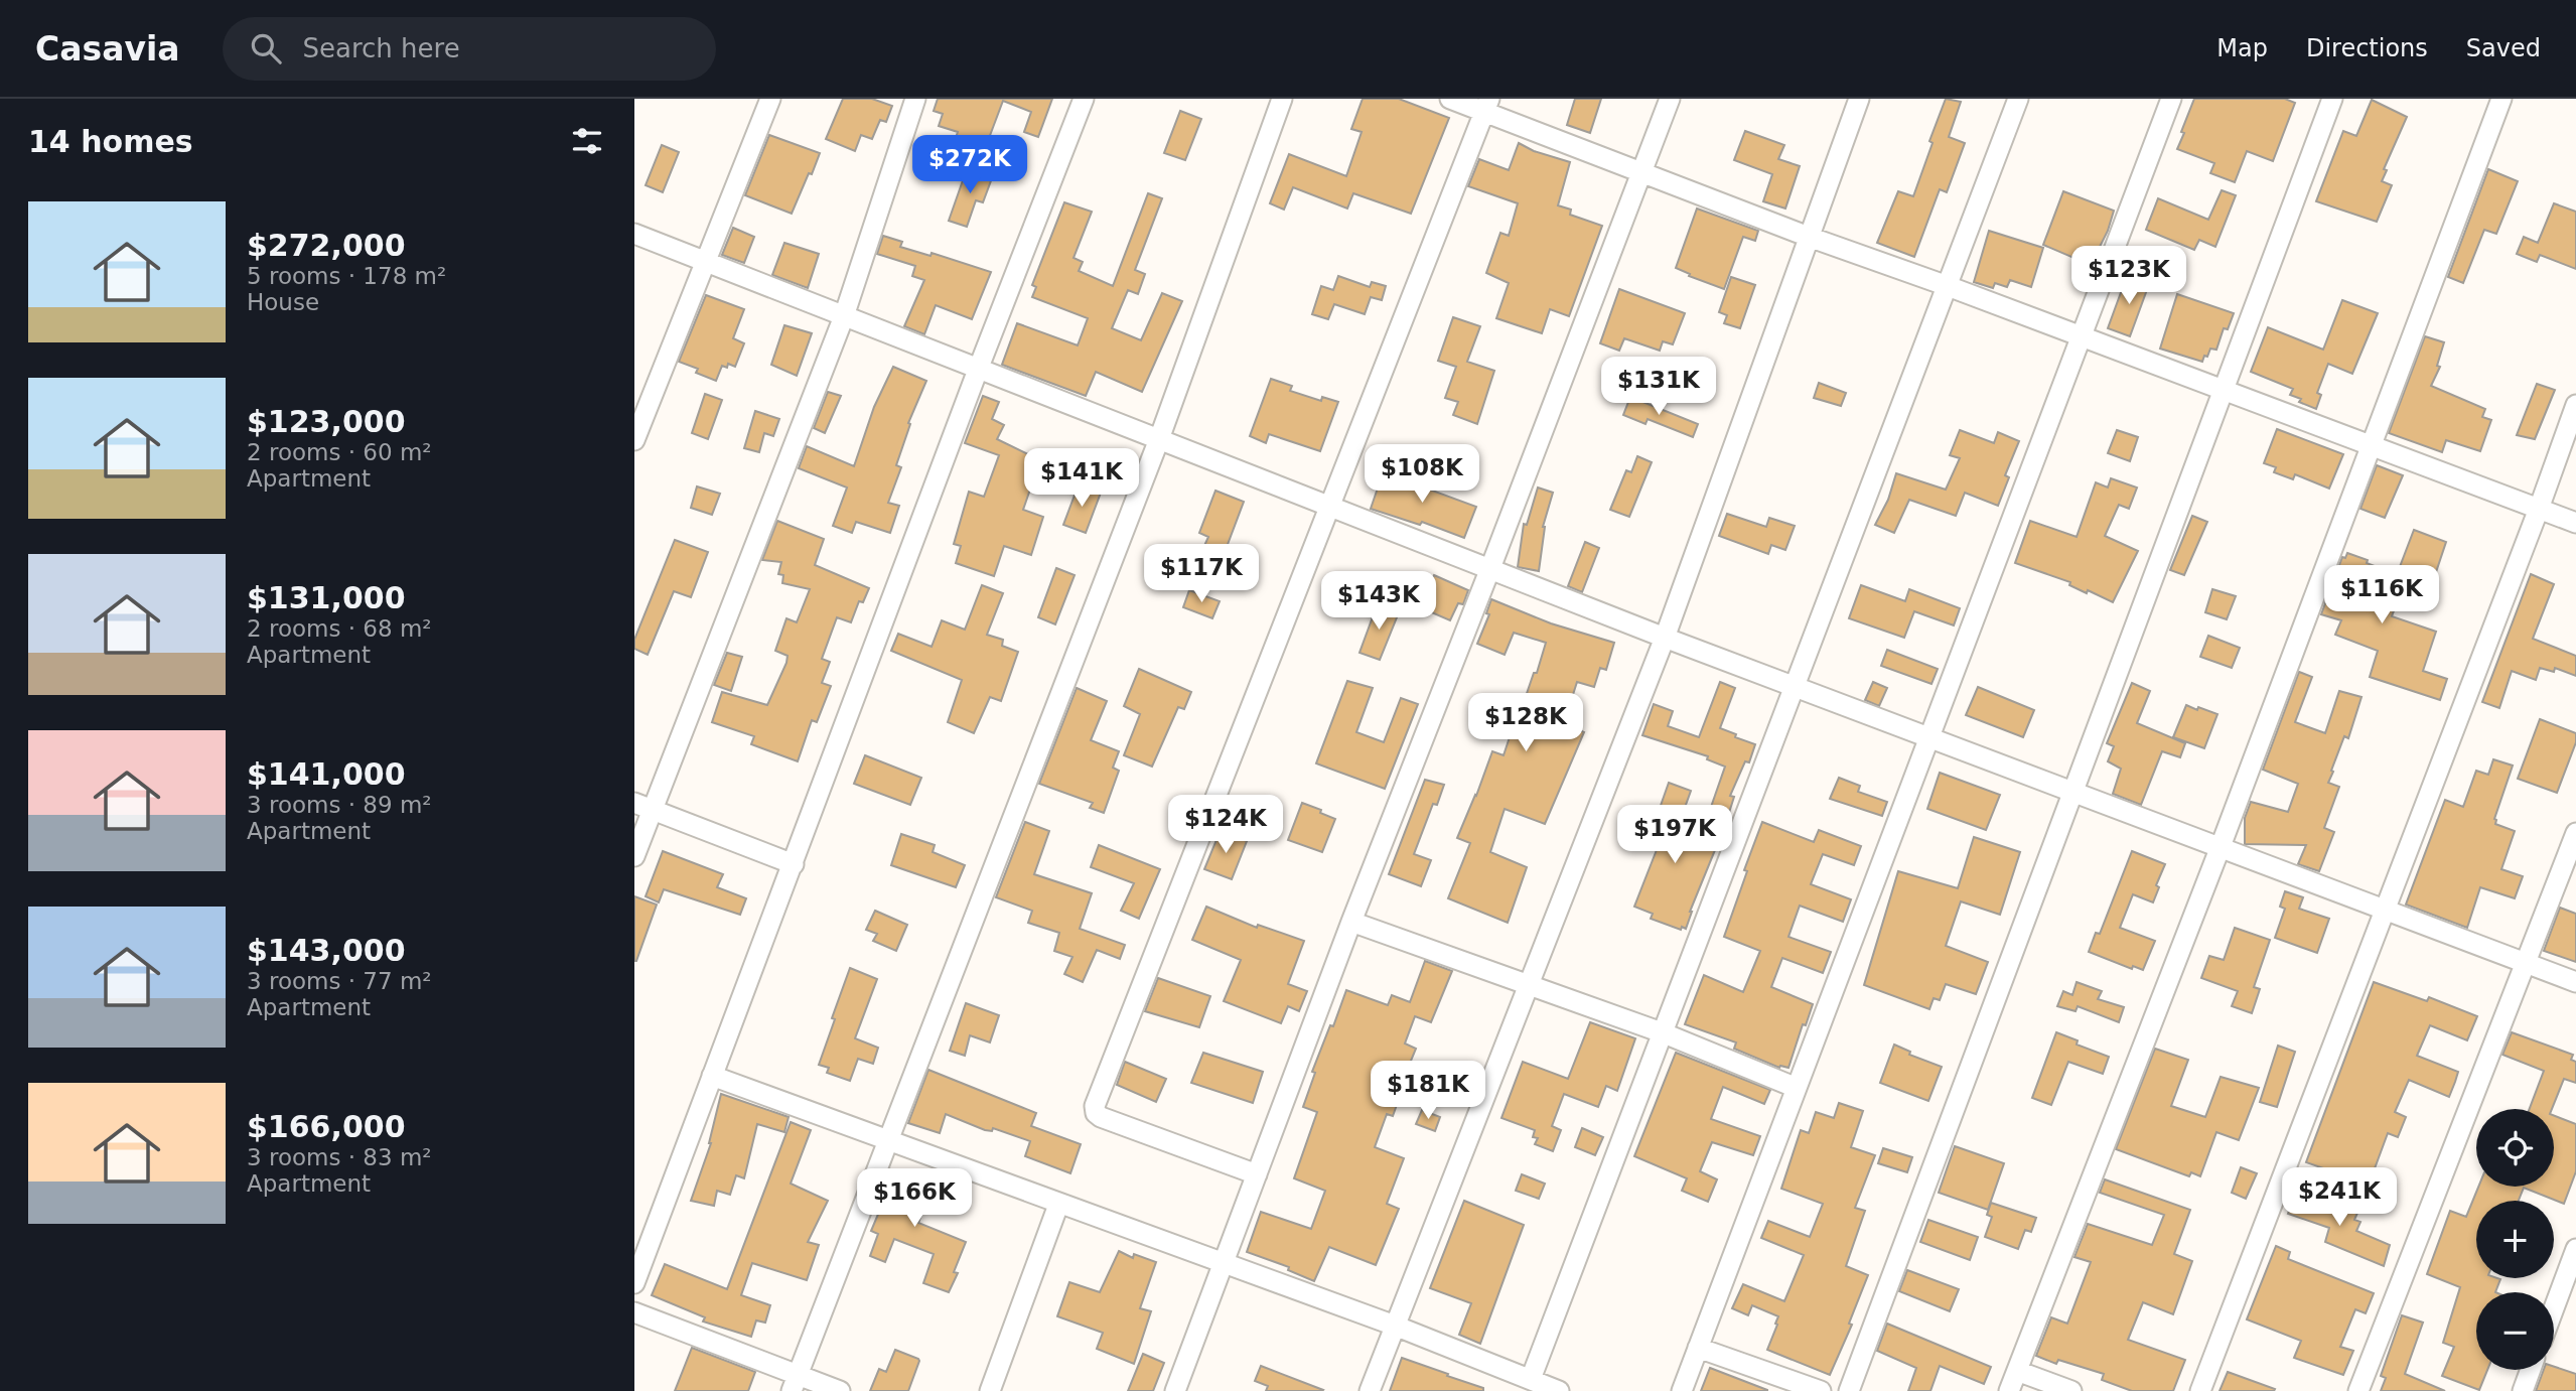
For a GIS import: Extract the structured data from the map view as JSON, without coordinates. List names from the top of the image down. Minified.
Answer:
{"page":{"header":"Casavia","search":"Search here","nav":["Map","Directions","Saved"],"heading":"14 homes","price":["$272K","$123K","$131K","$108K","$141K","$117K","$116K","$143K","$128K","$124K","$197K","$181K","$241K","$166K"],"list":[{"name":"$272,000","note":"5 rooms · 178 m² · House"},{"name":"$123,000","note":"2 rooms · 60 m² · Apartment"},{"name":"$131,000","note":"2 rooms · 68 m² · Apartment"},{"name":"$141,000","note":"3 rooms · 89 m² · Apartment"},{"name":"$143,000","note":"3 rooms · 77 m² · Apartment"},{"name":"$166,000","note":"3 rooms · 83 m² · Apartment"}],"map_buttons":["+","−"]}}
